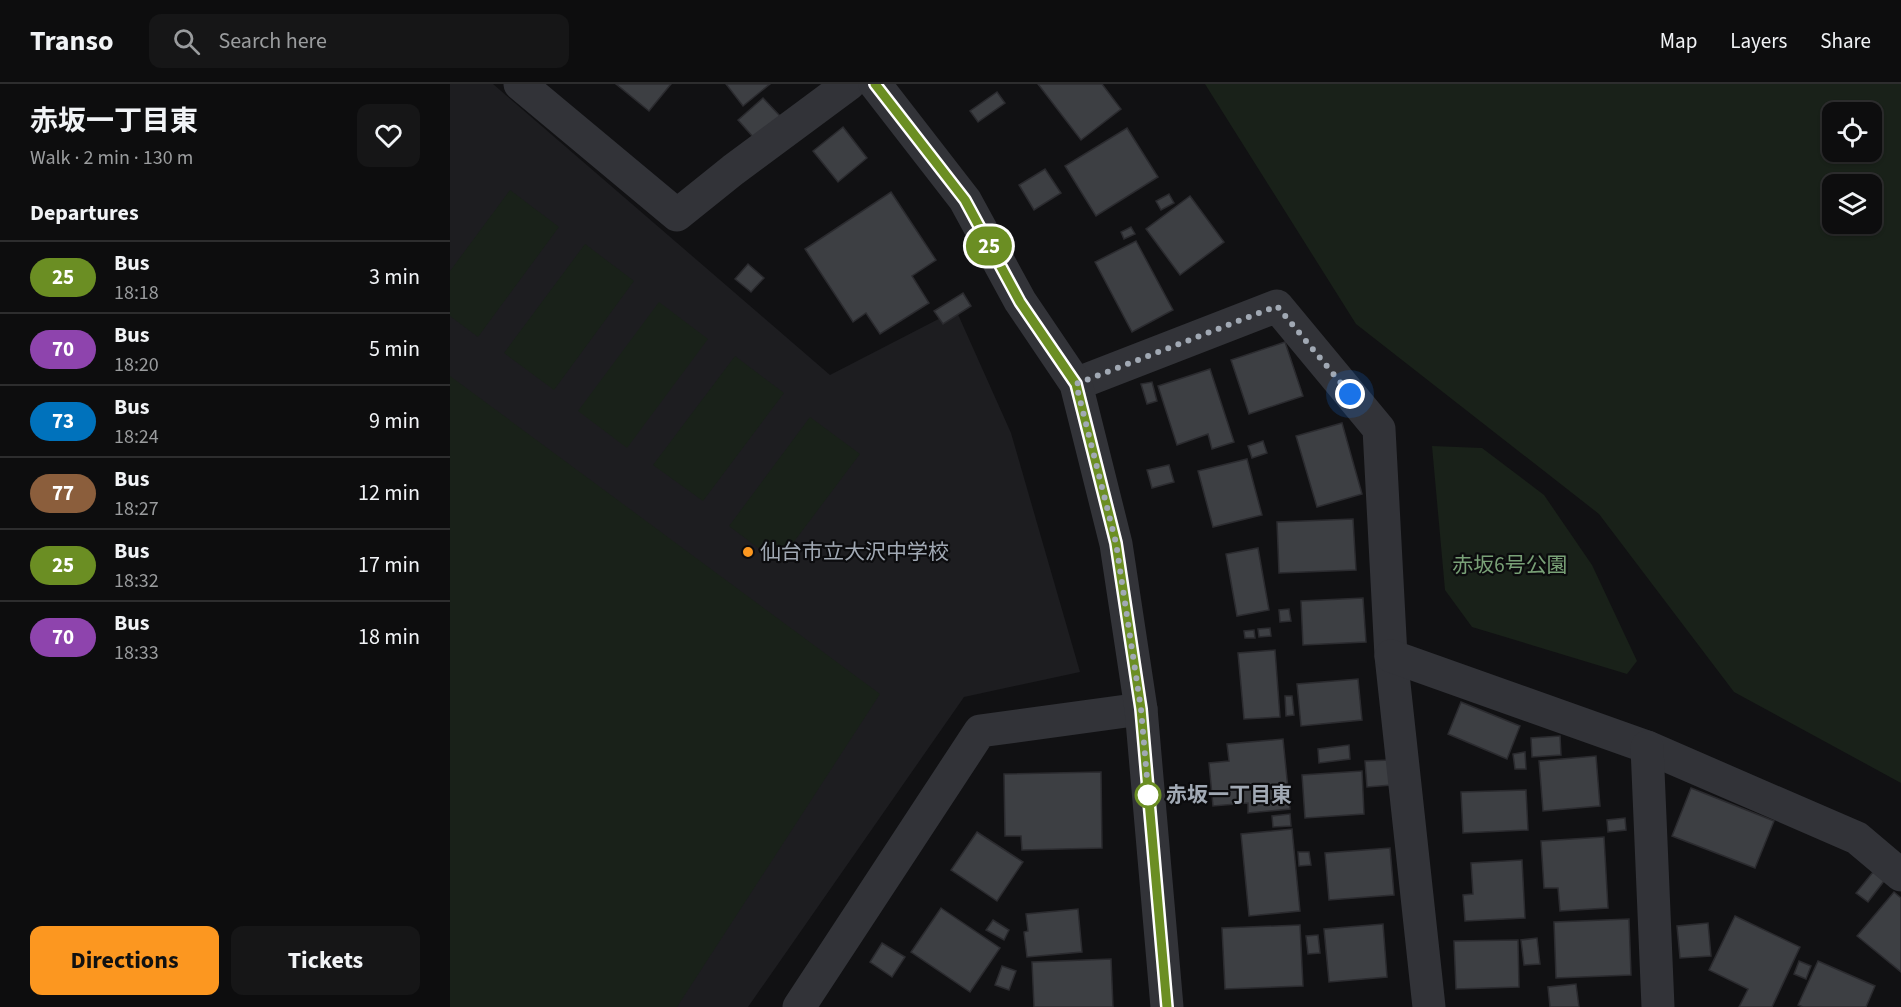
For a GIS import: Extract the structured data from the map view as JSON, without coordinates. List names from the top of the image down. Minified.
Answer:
{"parks":["赤坂6号公園"],"places":["仙台市立大沢中学校","赤坂一丁目東"],"lines":["bus line 25"],"page":{"header":"Transo","search":"Search here","nav":["Map","Layers","Share"],"heading":[["赤坂一丁目東","Walk · 2 min · 130 m"],"Departures"],"on_map":"25","list":[{"mark":"25","name":"Bus","note":"18:18","value":"3 min"},{"mark":"70","name":"Bus","note":"18:20","value":"5 min"},{"mark":"73","name":"Bus","note":"18:24","value":"9 min"},{"mark":"77","name":"Bus","note":"18:27","value":"12 min"},{"mark":"25","name":"Bus","note":"18:32","value":"17 min"},{"mark":"70","name":"Bus","note":"18:33","value":"18 min"}],"buttons":["Directions","Tickets"]}}
